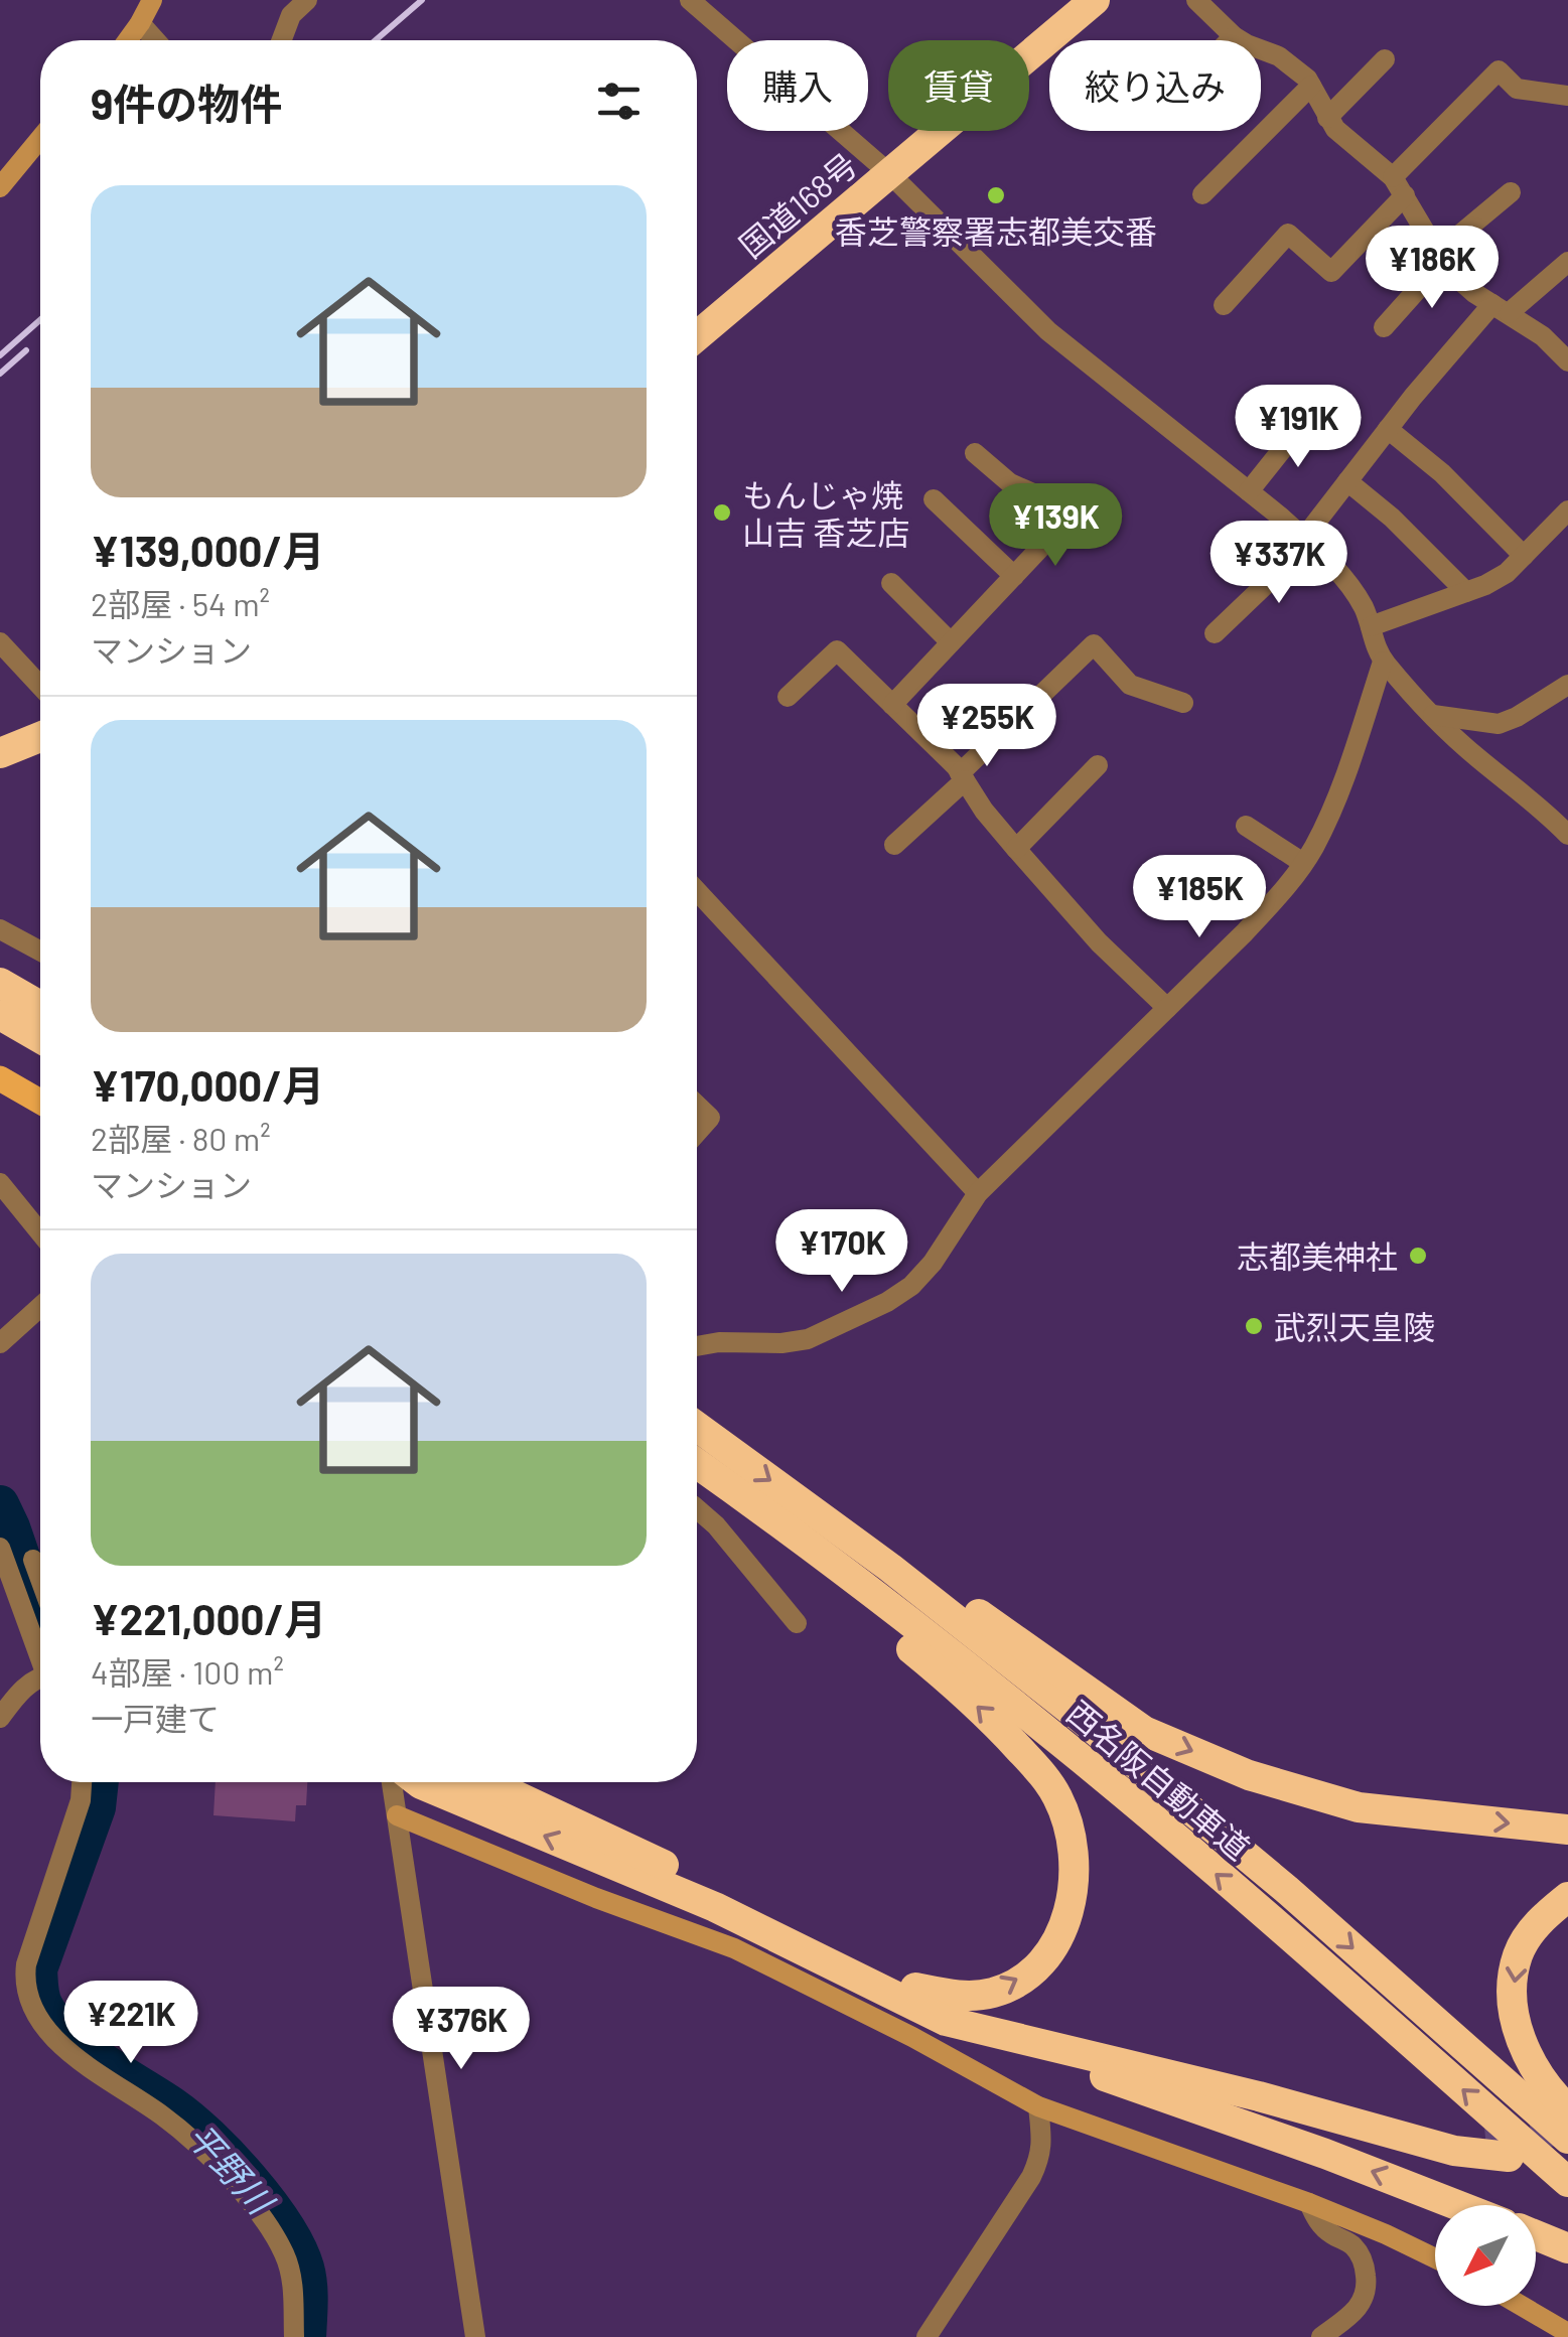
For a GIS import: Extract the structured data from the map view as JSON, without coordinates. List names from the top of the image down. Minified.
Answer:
{"streets":{"highway":["国道168号","西名阪自動車道"]},"water":["平野川"],"places":["香芝警察署志都美交番","もんじゃ焼 山吉 香芝店","志都美神社","武烈天皇陵"],"north":"bottom left","page":{"chip":["購入","賃貸","絞り込み"],"heading":"9件の物件","list":[{"name":"¥139,000/月","note":"2部屋 · 54 m² · マンション"},{"name":"¥170,000/月","note":"2部屋 · 80 m² · マンション"},{"name":"¥221,000/月","note":"4部屋 · 100 m² · 一戸建て"}],"price":["¥186K","¥191K","¥139K","¥337K","¥255K","¥185K","¥170K","¥221K","¥376K"]}}
